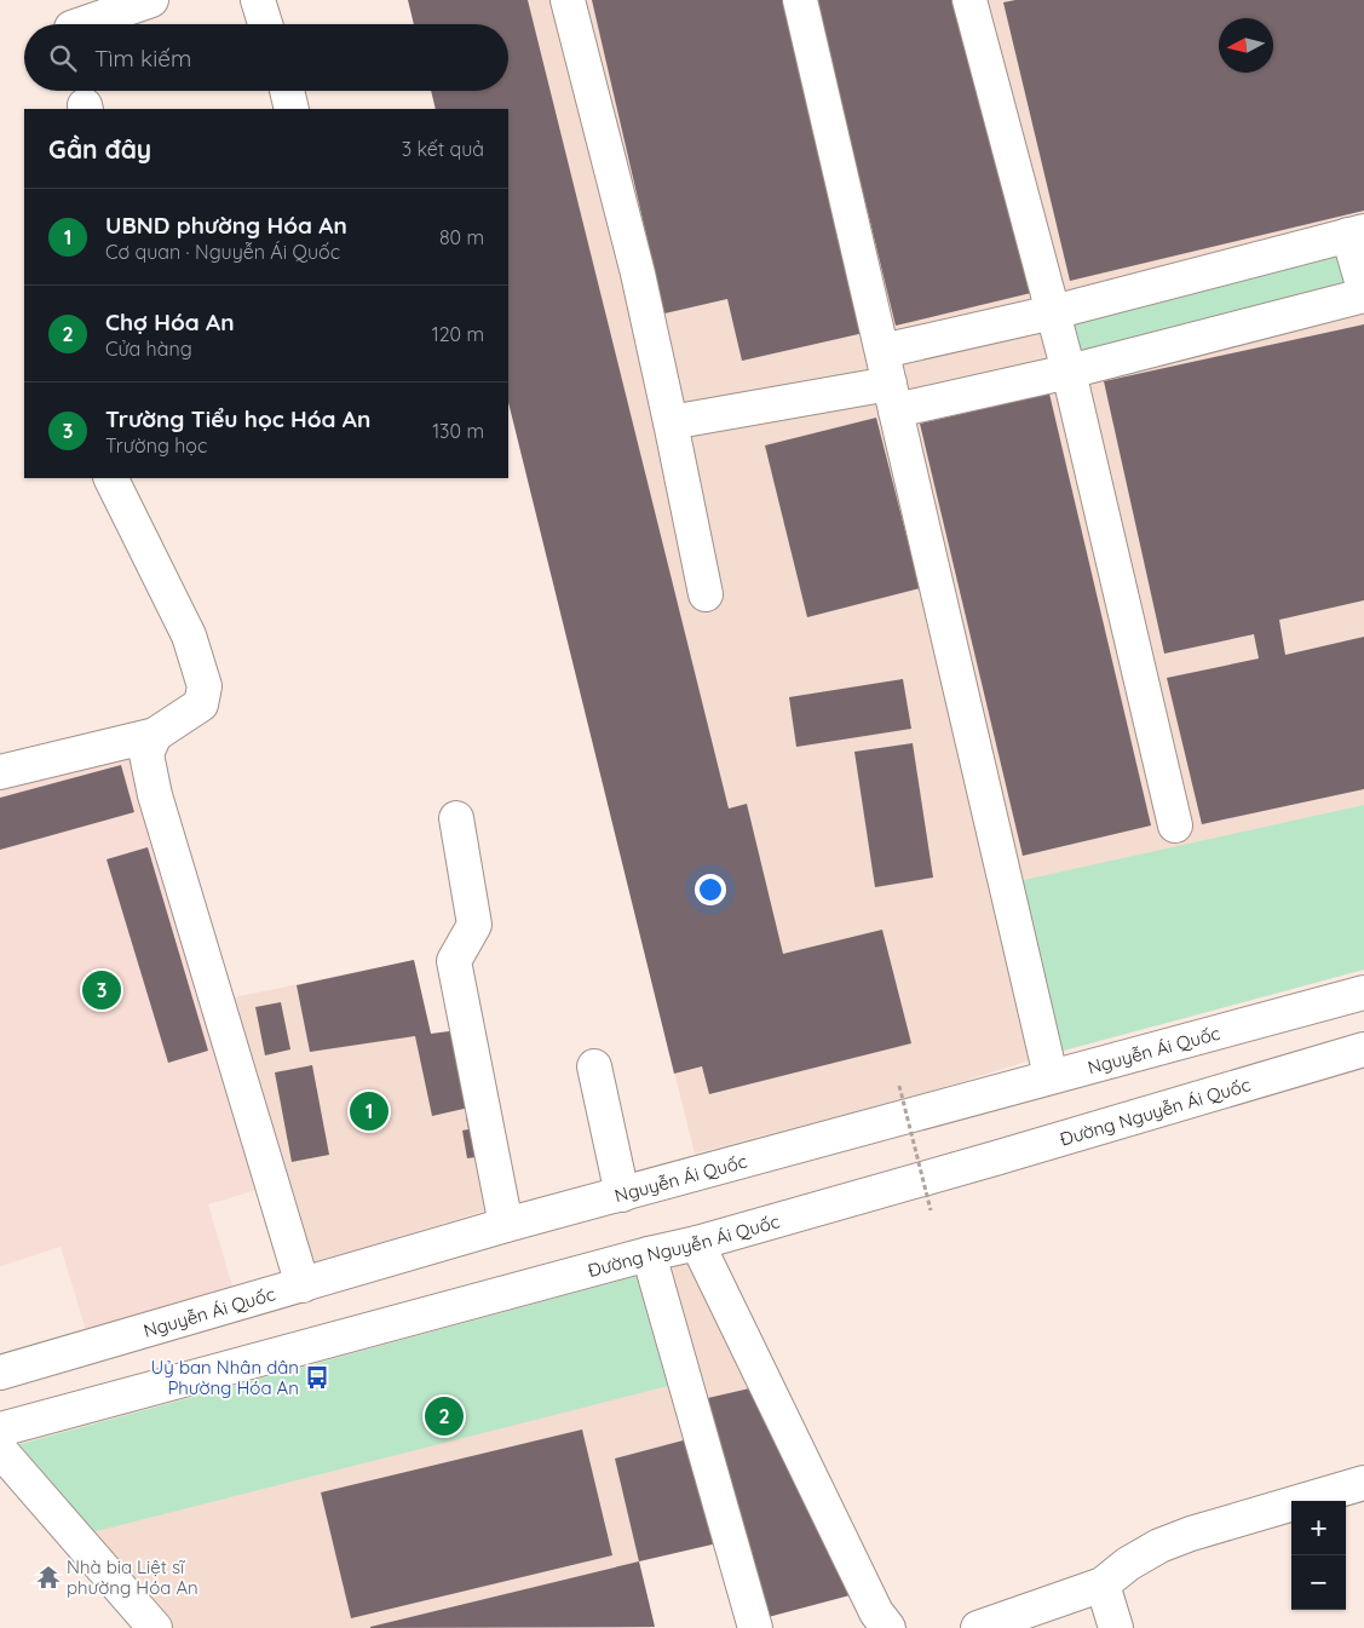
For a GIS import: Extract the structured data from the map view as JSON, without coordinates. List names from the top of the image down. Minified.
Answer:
{"streets":{"main road":["Nguyễn Ái Quốc","Đường Nguyễn Ái Quốc"]},"places":{"bus stop":["Uỷ ban Nhân dân Phường Hóa An"],"temple":["Nhà bia Liệt sĩ phường Hóa An"]},"north":"left","page":{"search":"Tìm kiếm","heading":["Gần đây","3 kết quả"],"list":[{"mark":"1","name":"UBND phường Hóa An","note":"Cơ quan · Nguyễn Ái Quốc","value":"80 m"},{"mark":"2","name":"Chợ Hóa An","note":"Cửa hàng","value":"120 m"},{"mark":"3","name":"Trường Tiểu học Hóa An","note":"Trường học","value":"130 m"}],"pins":["3","1","2"],"map_buttons":["+","−"]}}
